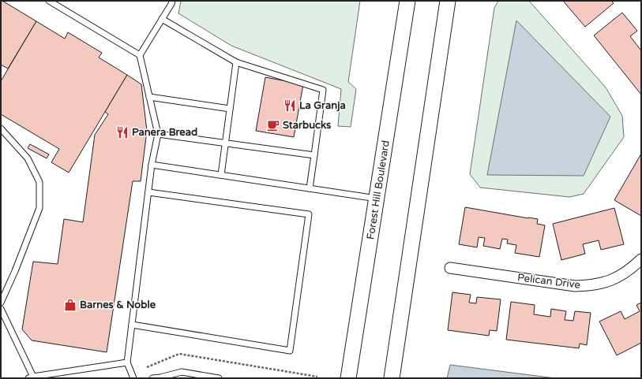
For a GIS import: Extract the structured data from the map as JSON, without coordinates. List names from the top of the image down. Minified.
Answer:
{"streets":{"main road":["Forest Hill Boulevard"],"street":["Pelican Drive"]},"places":{"restaurant":["La Granja","Panera Bread"],"cafe":["Starbucks"],"shop":["Barnes & Noble"]}}
